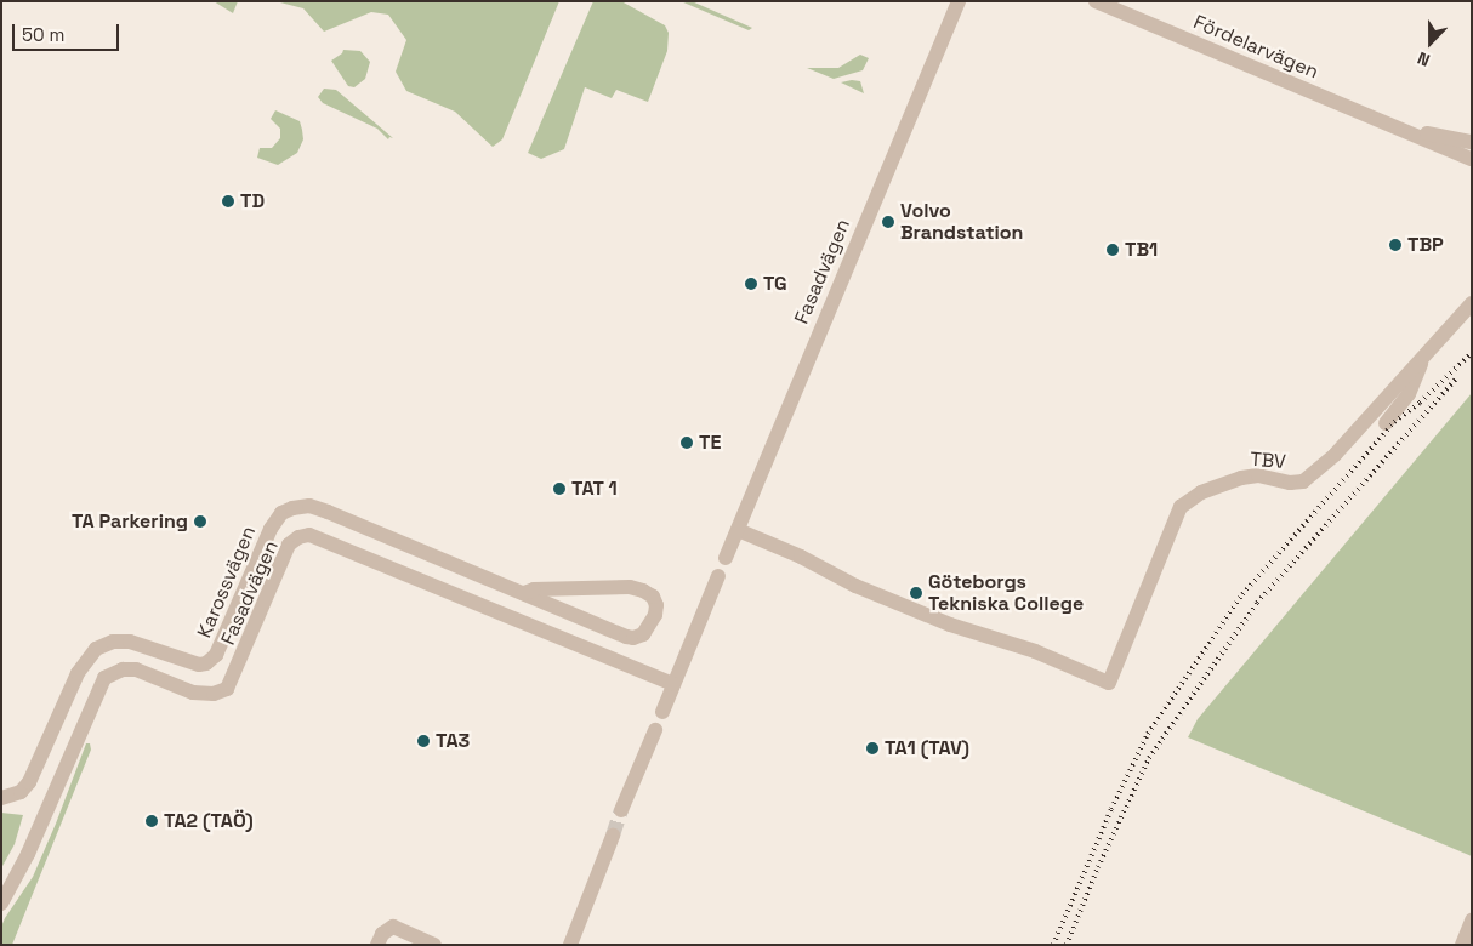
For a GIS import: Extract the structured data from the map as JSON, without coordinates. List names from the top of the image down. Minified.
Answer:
{"streets":{"street":["Fördelarvägen","Fasadvägen","TBV","Karossvägen"]},"crossings":[["Fasadvägen","TBV"]],"places":["TD","Volvo Brandstation","TBP","TB1","TG","TE","TAT 1","TA Parkering","Göteborgs Tekniska College","TA3","TA1 (TAV)","TA2 (TAÖ)"],"scale_bar":"50 m","north":"bottom"}
